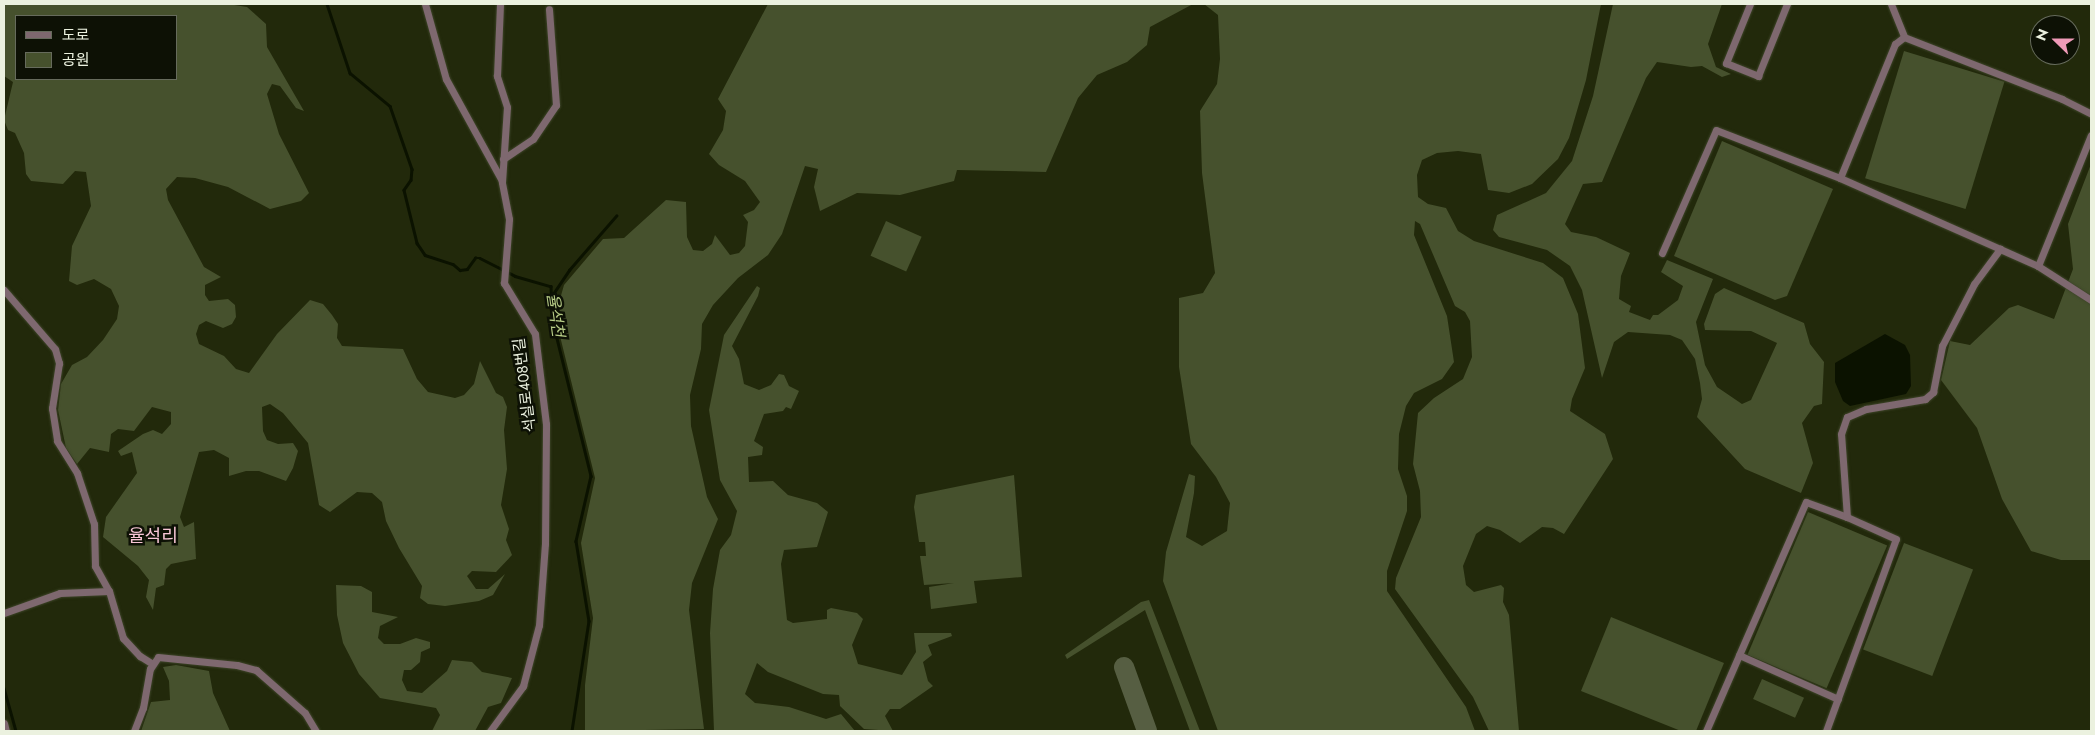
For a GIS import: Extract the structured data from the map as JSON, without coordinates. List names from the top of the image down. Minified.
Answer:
{"streets":{"street":["석실로408번길"]},"districts":["율석리"],"water":["율석천"],"legend":["도로","공원"],"north":"left"}
